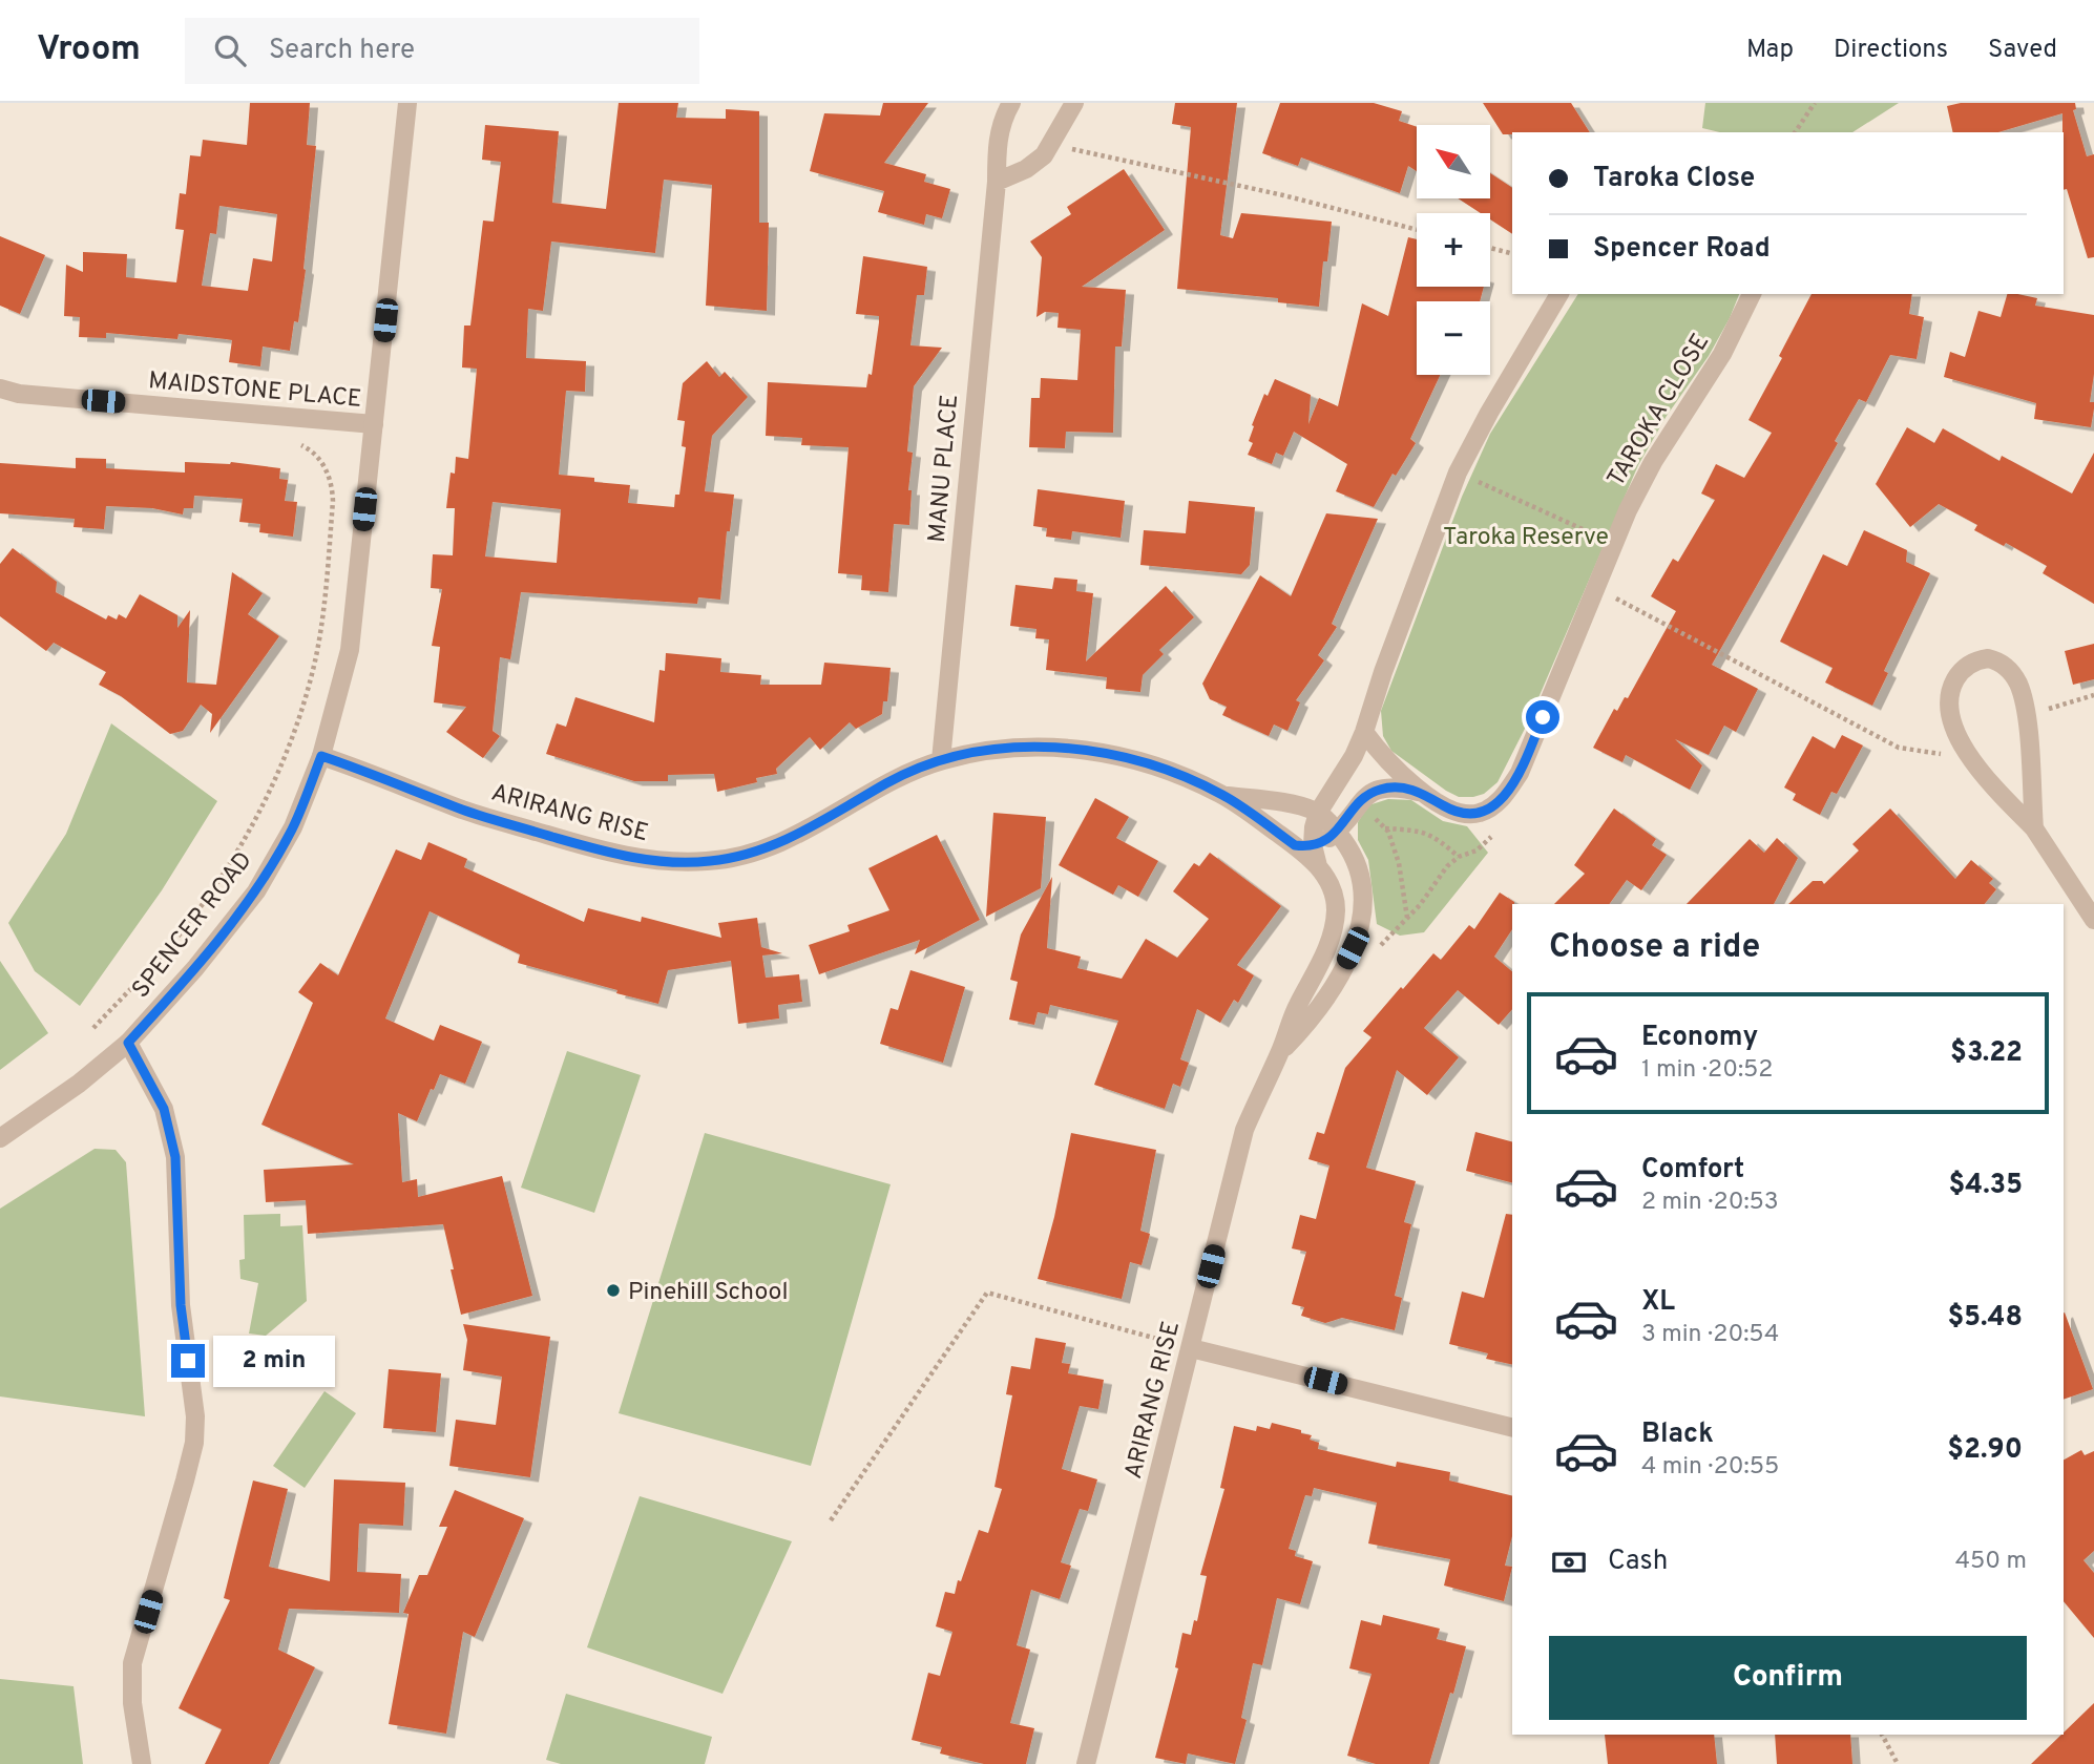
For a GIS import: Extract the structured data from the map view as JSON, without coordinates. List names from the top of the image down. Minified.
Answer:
{"streets":{"street":["MAIDSTONE PLACE","TAROKA CLOSE","MANU PLACE","ARIRANG RISE","SPENCER ROAD"]},"crossings":[["MAIDSTONE PLACE","SPENCER ROAD"],["TAROKA CLOSE","ARIRANG RISE"],["MANU PLACE","ARIRANG RISE"],["ARIRANG RISE","SPENCER ROAD"]],"parks":["Taroka Reserve"],"places":["Pinehill School"],"north":"top left","page":{"header":"Vroom","search":"Search here","nav":["Map","Directions","Saved"],"map_buttons":["+","−"],"banner":["Taroka Close","Spencer Road"],"heading":"Choose a ride","list":[{"name":"Economy","note":"1 min · 20:52","value":"$3.22"},{"name":"Comfort","note":"2 min · 20:53","value":"$4.35"},{"name":"XL","note":"3 min · 20:54","value":"$5.48"},{"name":"Black","note":"4 min · 20:55","value":"$2.90"}],"bubble":"2 min","pay":["Cash","450 m"],"buttons":"Confirm"}}
